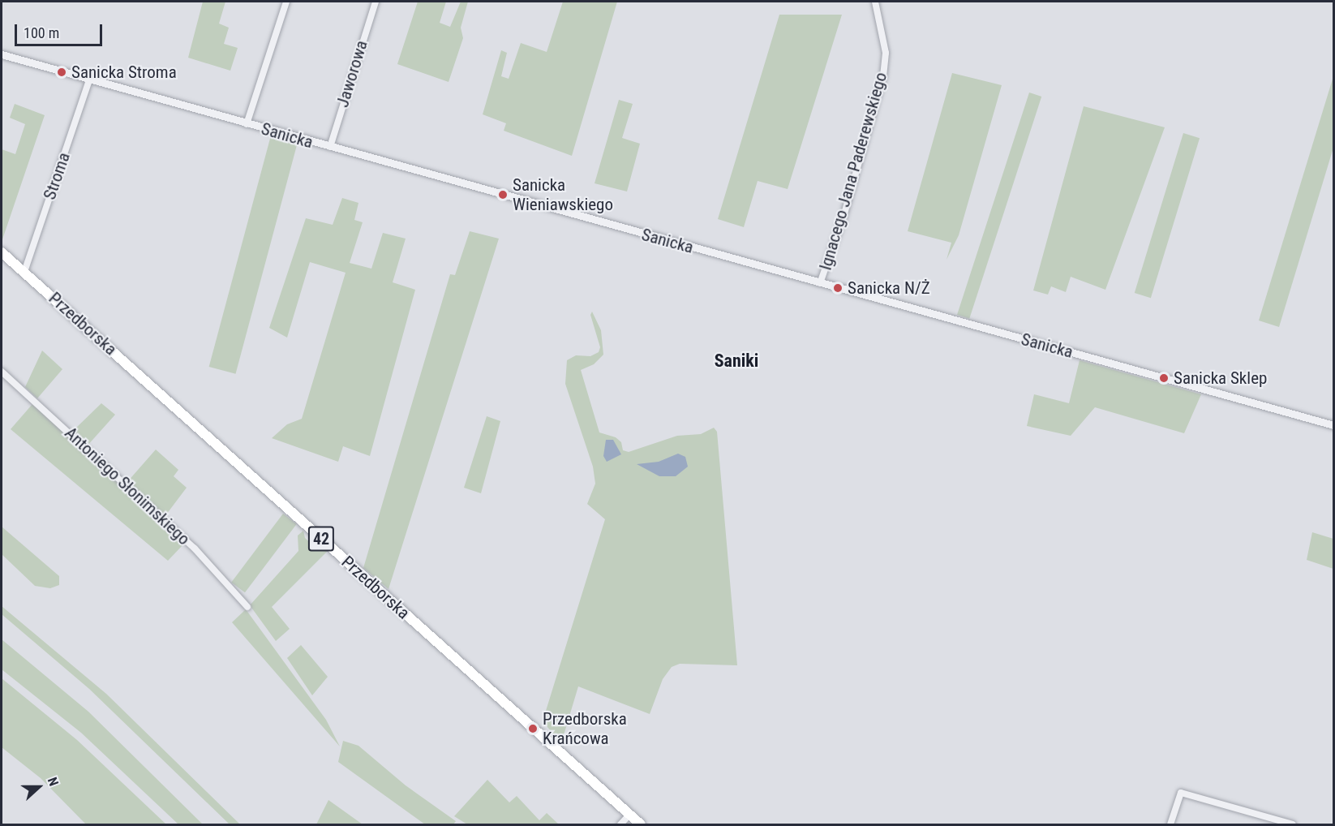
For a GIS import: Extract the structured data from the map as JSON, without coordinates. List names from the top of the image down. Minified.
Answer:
{"streets":{"main road":["Przedborska","42"],"street":["Jaworowa","Sanicka","Ignacego Jana Paderewskiego","Stroma","Antoniego Słonimskiego"]},"crossings":[["Jaworowa","Sanicka"],["Sanicka","Ignacego Jana Paderewskiego"],["Sanicka","Stroma"],["Stroma","Przedborska"]],"districts":["Saniki"],"places":["Sanicka Stroma","Sanicka Wieniawskiego","Sanicka N/Ż","Sanicka Sklep","Przedborska Krańcowa"],"scale_bar":"100 m","north":"right"}
